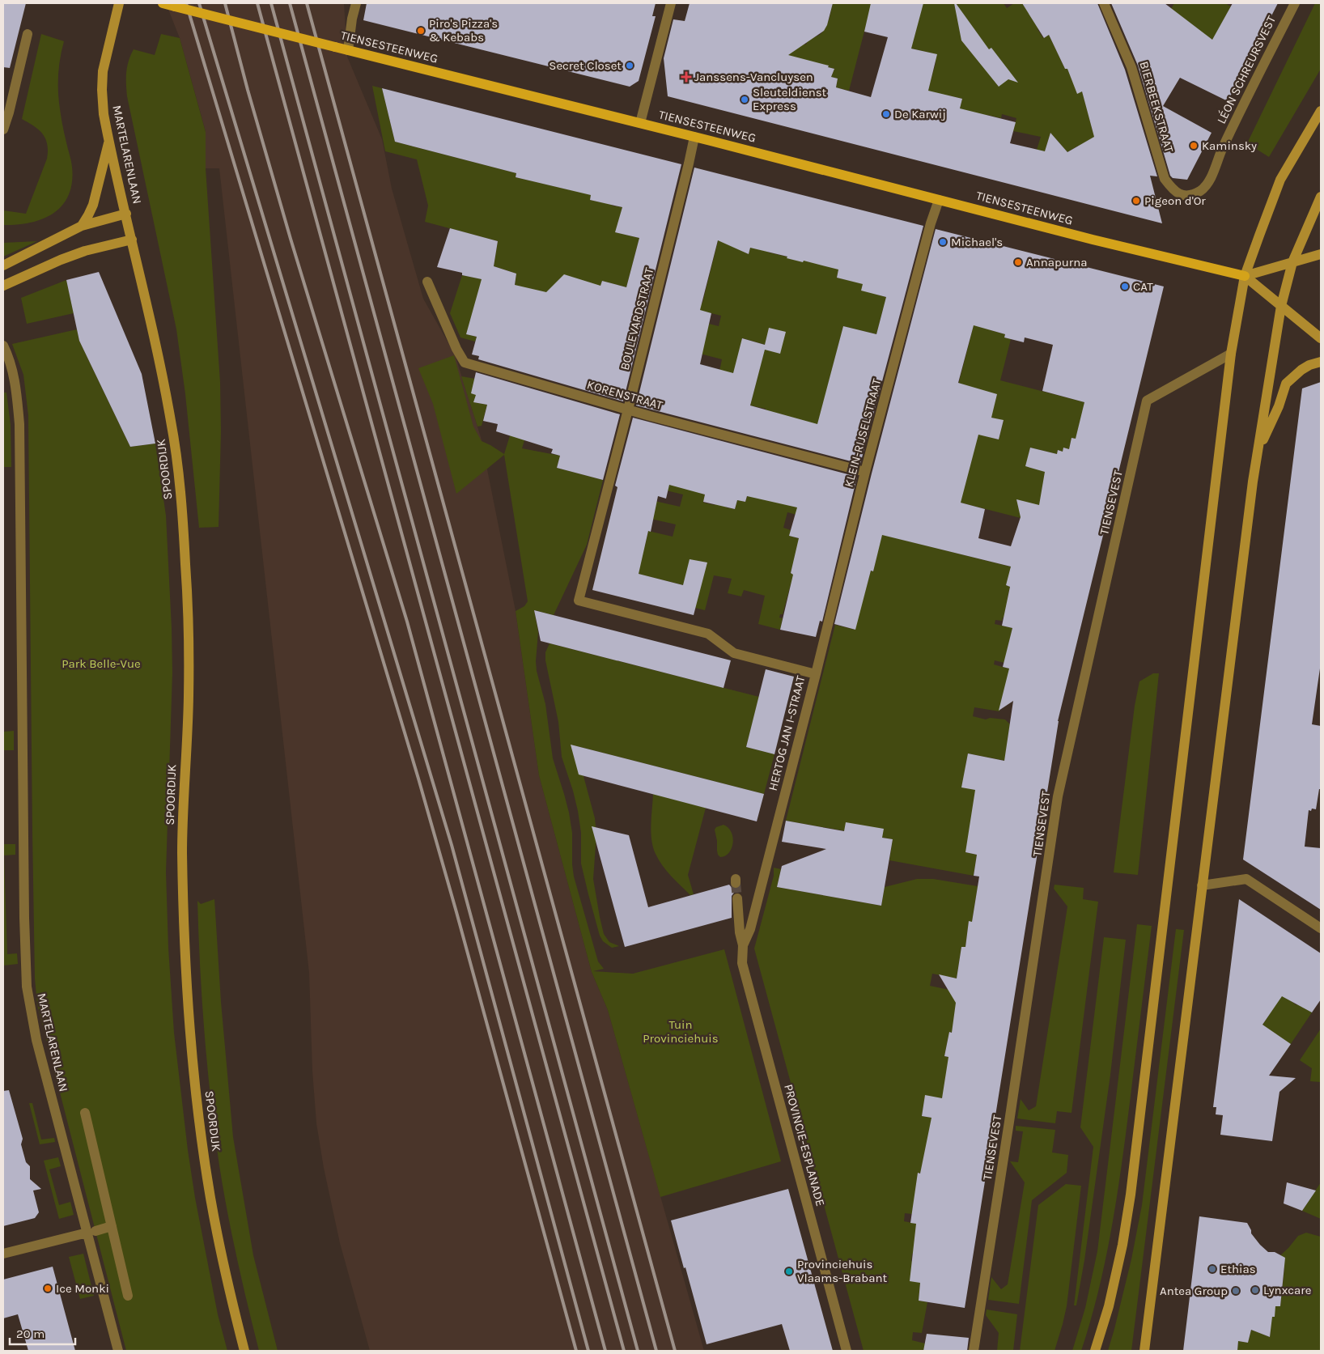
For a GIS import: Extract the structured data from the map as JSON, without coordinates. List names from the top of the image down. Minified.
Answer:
{"streets":{"main road":["TIENSESTEENWEG","MARTELARENLAAN","SPOORDIJK"],"street":["LÉON SCHREURSVEST","BIERBEEKSTRAAT","BOULEVARDSTRAAT","KORENSTRAAT","KLEIN-RIJSELSTRAAT","TIENSEVEST","HERTOG JAN I-STRAAT","PROVINCIE-ESPLANADE"]},"crossings":[["TIENSESTEENWEG","BOULEVARDSTRAAT"],["TIENSESTEENWEG","KLEIN-RIJSELSTRAAT"],["LÉON SCHREURSVEST","BIERBEEKSTRAAT"],["MARTELARENLAAN","SPOORDIJK"],["BOULEVARDSTRAAT","KORENSTRAAT"],["BOULEVARDSTRAAT","HERTOG JAN I-STRAAT"],["KORENSTRAAT","KLEIN-RIJSELSTRAAT"],["KLEIN-RIJSELSTRAAT","HERTOG JAN I-STRAAT"],["HERTOG JAN I-STRAAT","PROVINCIE-ESPLANADE"]],"parks":["Park Belle-Vue","Tuin Provinciehuis"],"places":{"other":["Piro's Pizza's & Kebabs","Secret Closet","Sleuteldienst Express","De Karwij","Kaminsky","Pigeon d'Or","Michael's","Annapurna","CAT","Ethias","Provinciehuis Vlaams-Brabant","Ice Monki","Lynxcare","Antea Group"],"health":["Janssens-Vancluysen"]},"scale_bar":"20 m"}
